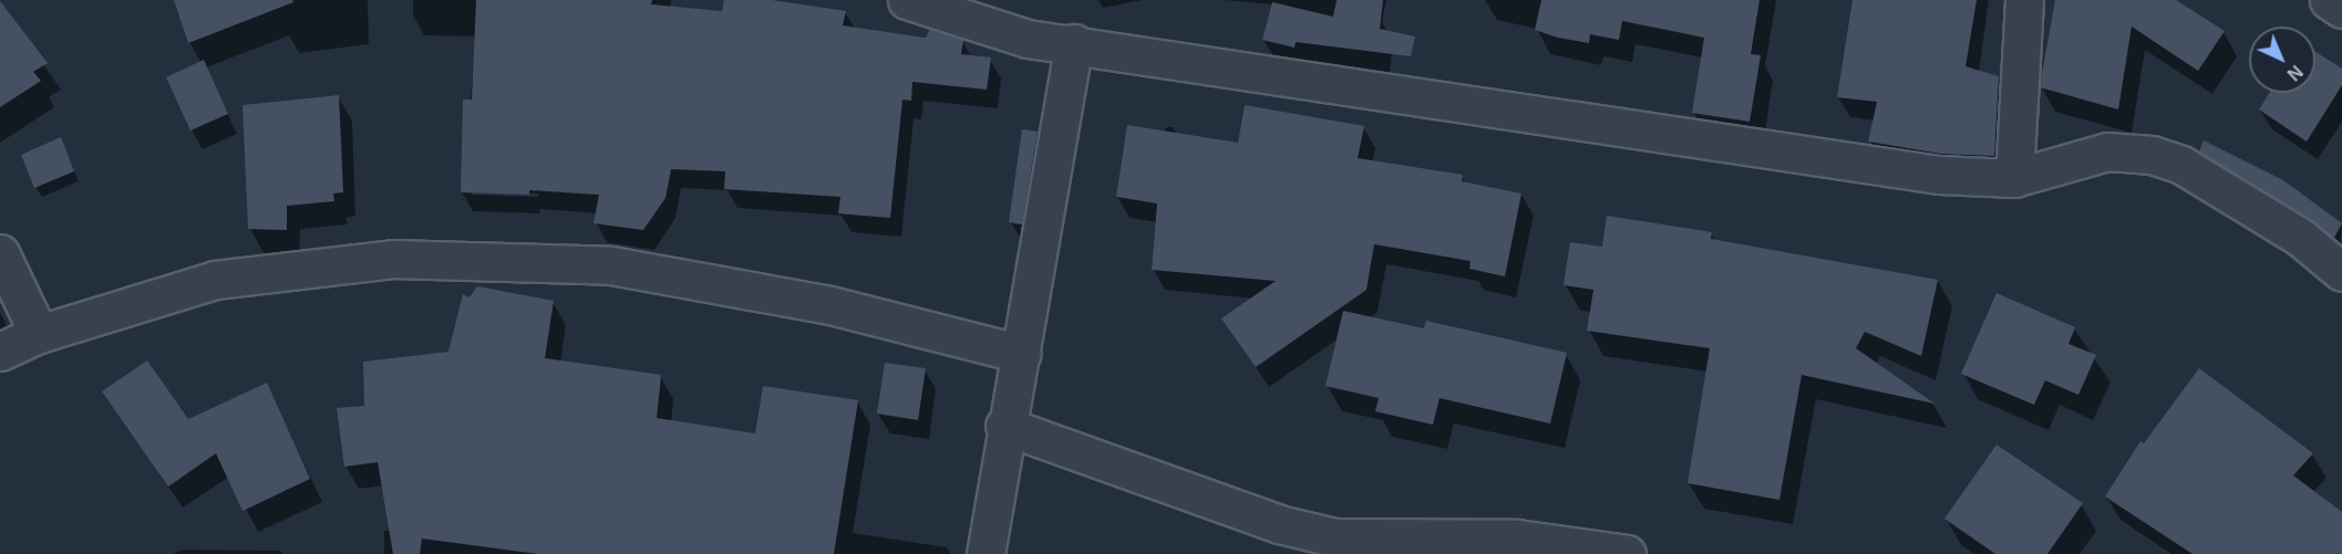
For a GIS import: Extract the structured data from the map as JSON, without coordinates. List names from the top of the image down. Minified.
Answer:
{"north":"bottom right"}
